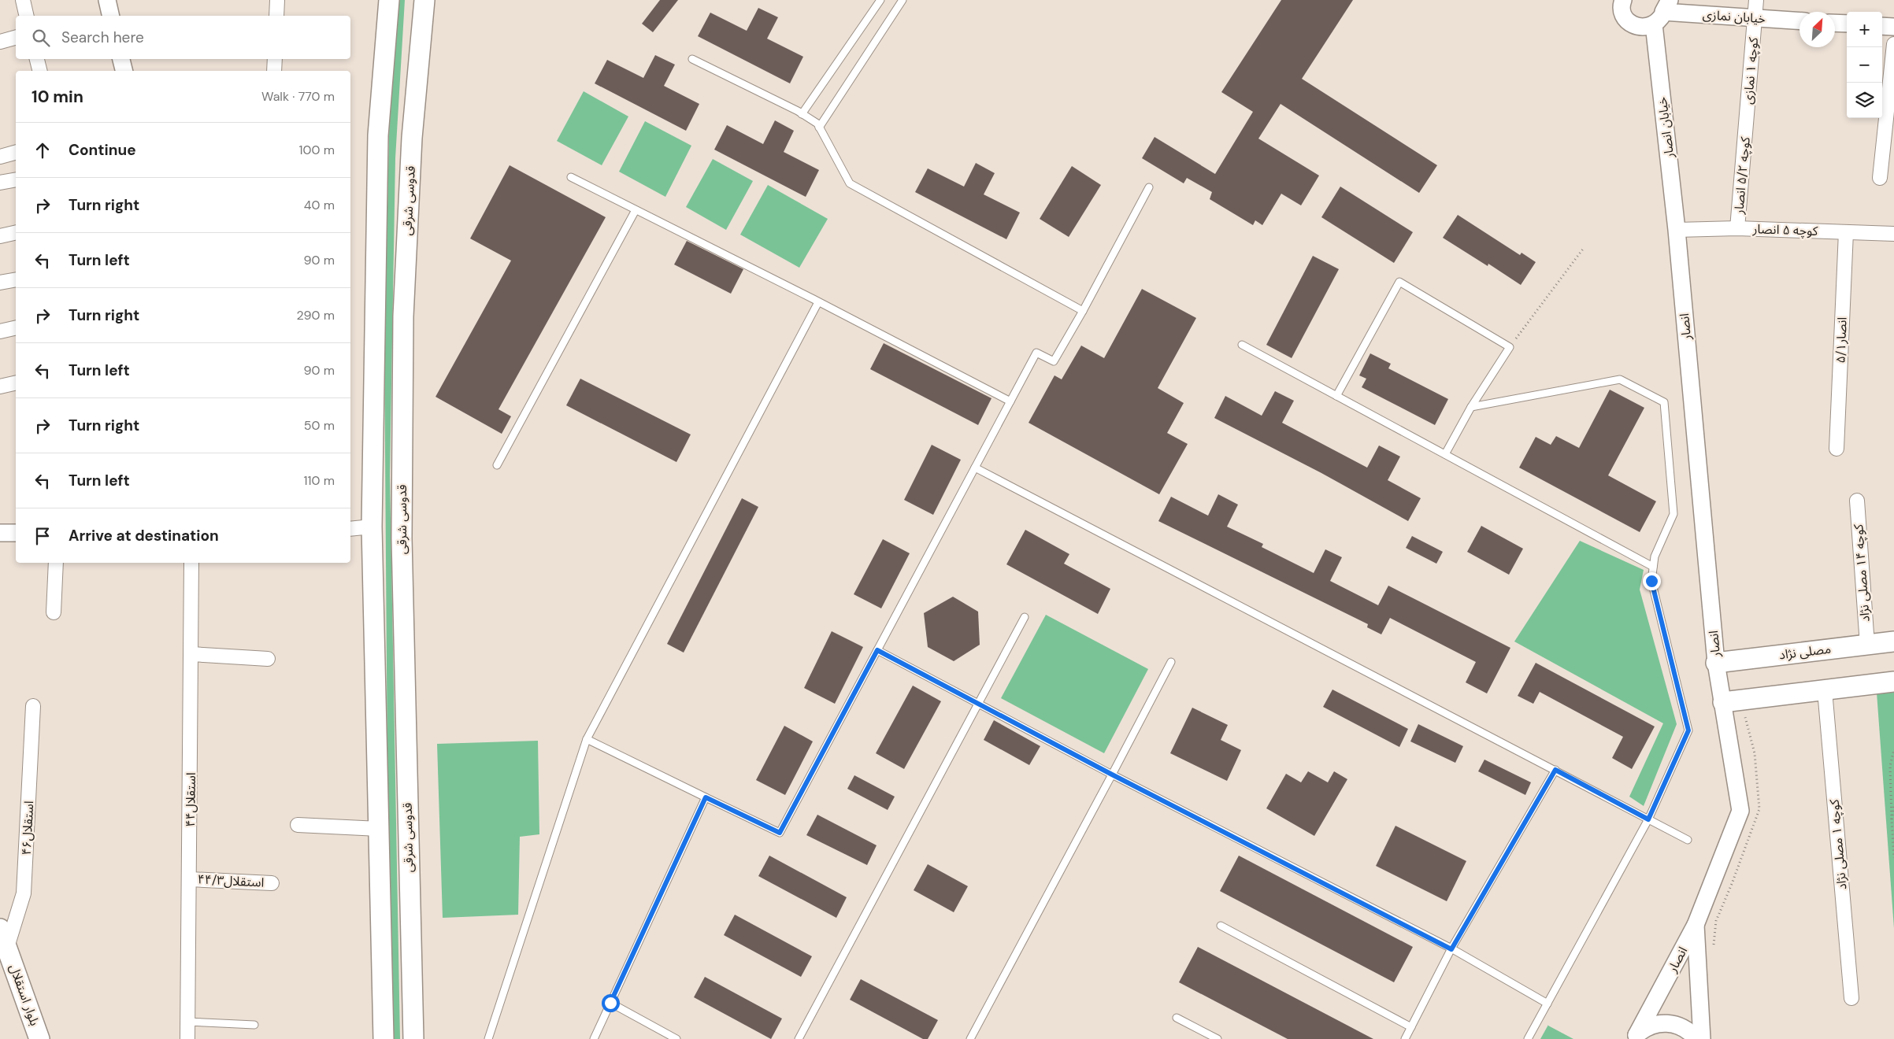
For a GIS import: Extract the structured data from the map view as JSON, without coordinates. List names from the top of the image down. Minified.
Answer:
{"streets":{"main road":["قدوسی شرقی","مصلی نژاد","بلوار استقلال"],"street":["خیابان نمازی","کوچه ۱ نمازی","خیابان انصار","کوچه ۵/۲ انصار","کوچه ۵ انصار","انصار","انصار۵/۱","کوچه ۱۴ مصلی نژاد","استقلال۴۴","استقلال۴۶","کوچه ۱ مصلی نژاد","استقلال۴۴/۳"]},"crossings":[["خیابان نمازی","کوچه ۱ نمازی"],["خیابان نمازی","خیابان انصار"],["کوچه ۱ نمازی","کوچه ۵/۲ انصار"],["خیابان انصار","کوچه ۵ انصار"],["خیابان انصار","انصار"],["کوچه ۵/۲ انصار","کوچه ۵ انصار"],["کوچه ۵ انصار","انصار"],["کوچه ۵ انصار","انصار۵/۱"],["انصار","مصلی نژاد"],["کوچه ۱۴ مصلی نژاد","مصلی نژاد"],["استقلال۴۴","استقلال۴۴/۳"],["استقلال۴۶","بلوار استقلال"]],"north":"top right","page":{"map_buttons":["+","−"],"search":"Search here","heading":["10 min","Walk · 770 m"],"list":[["Continue","100 m"],["Turn right","40 m"],["Turn left","90 m"],["Turn right","290 m"],["Turn left","90 m"],["Turn right","50 m"],["Turn left","110 m"],"Arrive at destination"]}}
